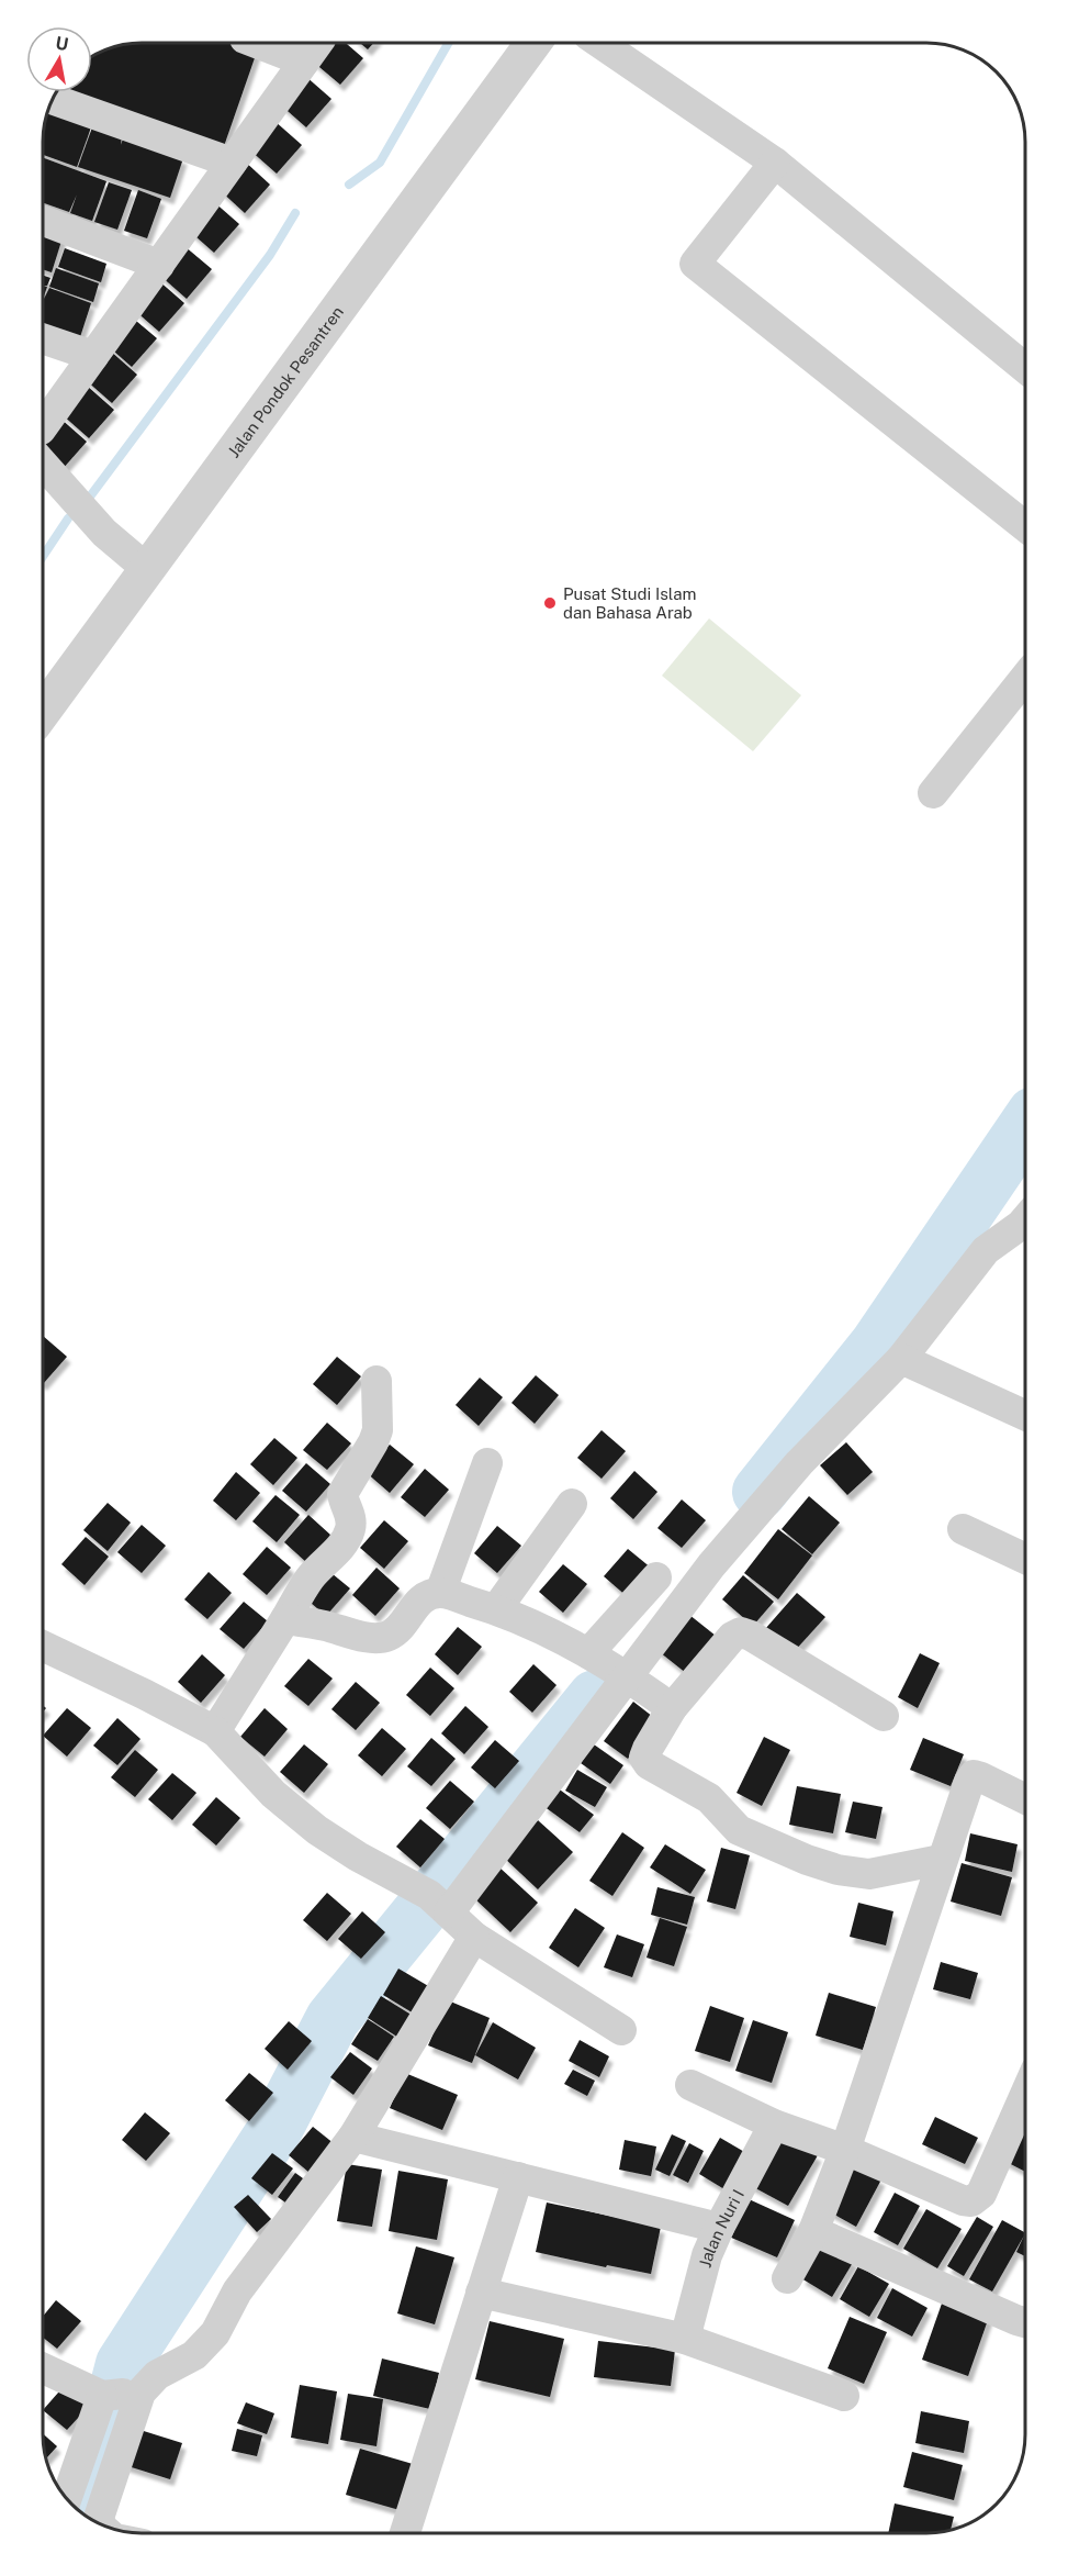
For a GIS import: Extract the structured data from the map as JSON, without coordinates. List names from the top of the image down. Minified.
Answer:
{"streets":{"street":["Jalan Pondok Pesantren","Jalan Nuri I"]},"places":["Pusat Studi Islam dan Bahasa Arab"],"north":"top"}
